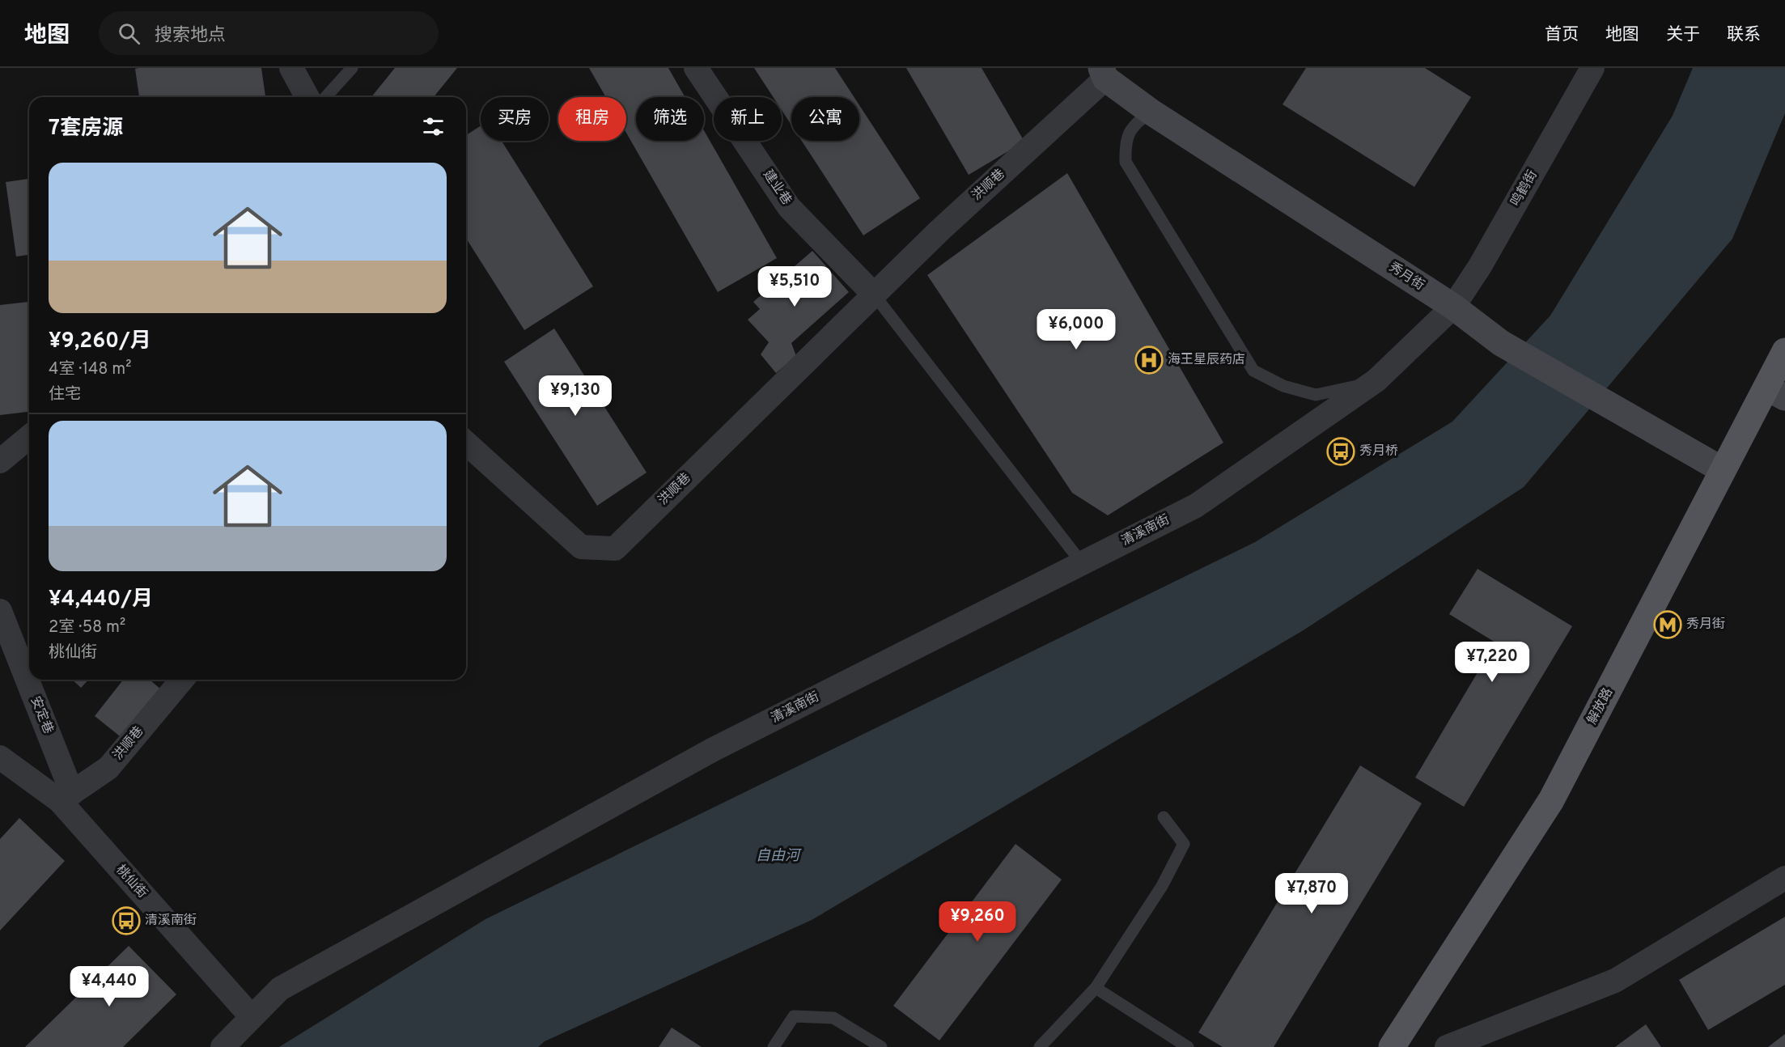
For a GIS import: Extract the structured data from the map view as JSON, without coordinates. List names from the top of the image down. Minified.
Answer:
{"streets":{"main road":["解放路"],"street":["洪顺巷","建业巷","鸣鹤街","秀月街","清溪南街","安定巷","桃仙街"]},"crossings":[["洪顺巷","建业巷"],["洪顺巷","秀月街"],["洪顺巷","安定巷"],["洪顺巷","桃仙街"],["鸣鹤街","秀月街"],["鸣鹤街","清溪南街"],["秀月街","解放路"],["清溪南街","桃仙街"],["安定巷","桃仙街"]],"water":["自由河"],"places":{"hospital":["海王星辰药店"],"bus stop":["秀月桥","清溪南街"],"metro station":["秀月街"]},"page":{"header":"地图","search":"搜索地点","nav":["首页","地图","关于","联系"],"chip":["买房","租房","筛选","新上","公寓"],"heading":"7套房源","list":[{"name":"¥9,260/月","note":"4室 · 148 m² · 住宅"},{"name":"¥4,440/月","note":"2室 · 58 m² · 桃仙街"}],"price":["¥5,510","¥6,000","¥9,130","¥7,220","¥7,870","¥9,260","¥4,440"]}}
